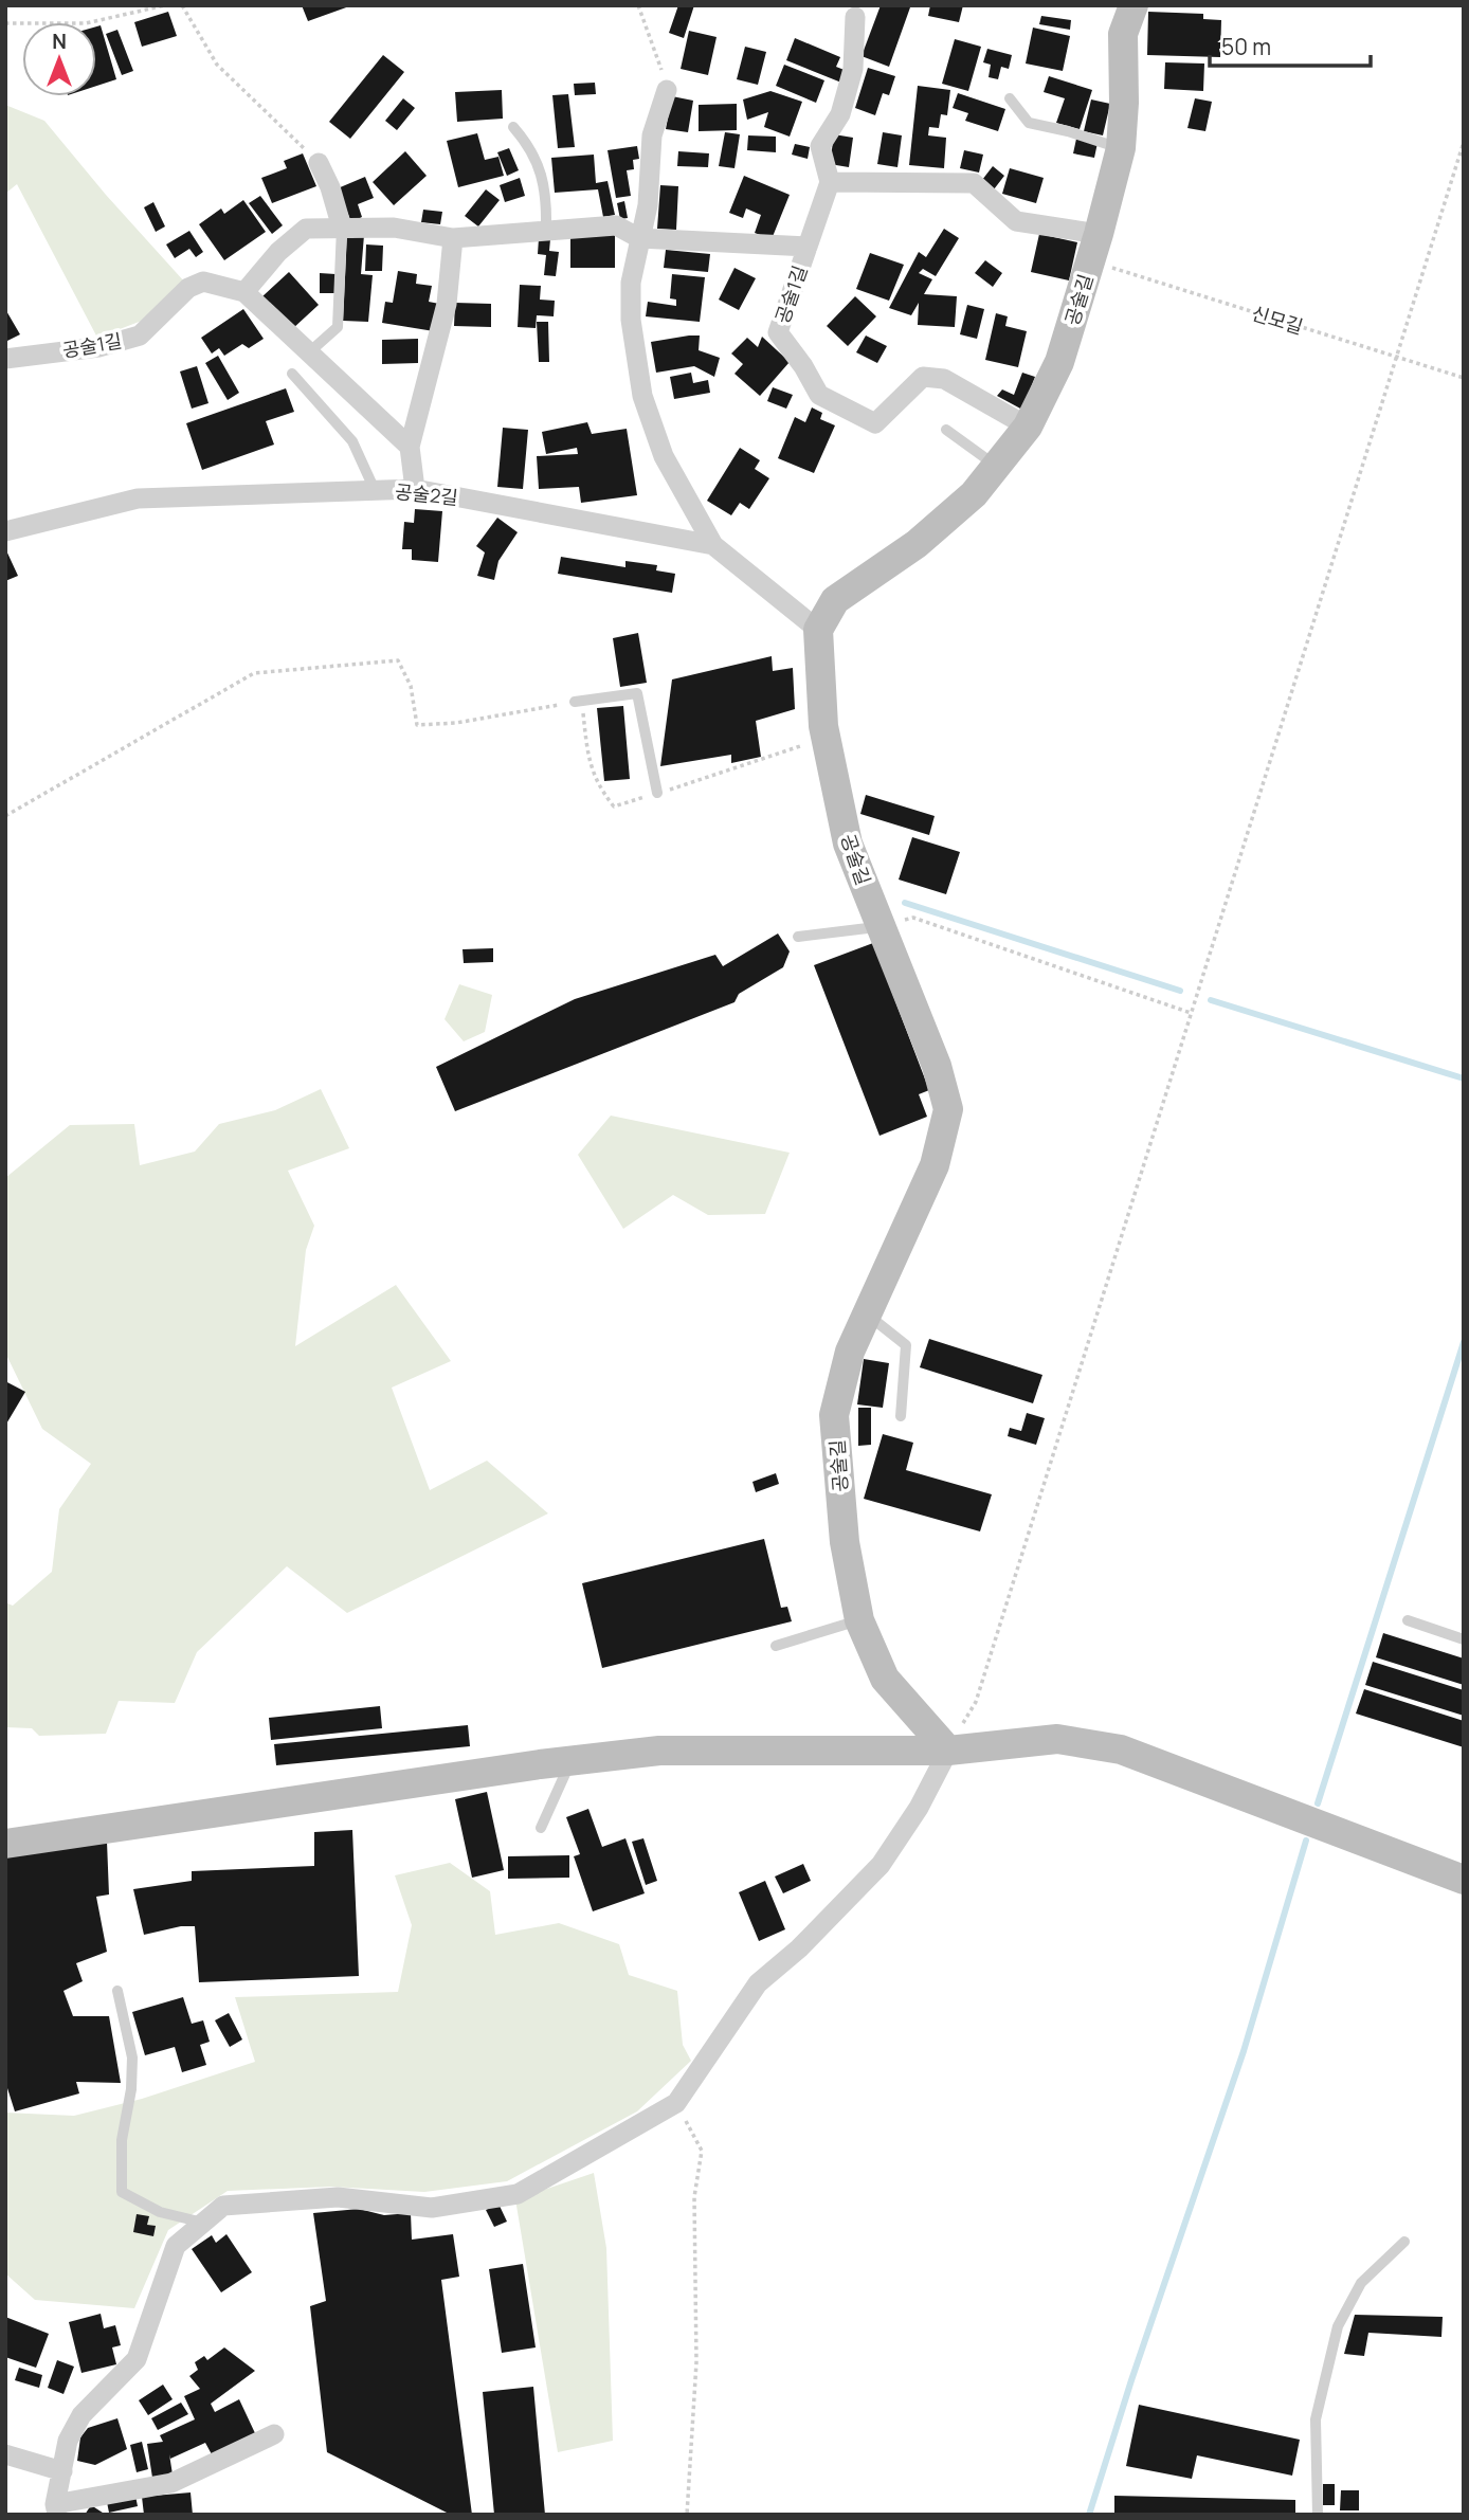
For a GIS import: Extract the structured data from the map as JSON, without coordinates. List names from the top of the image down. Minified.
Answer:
{"streets":{"street":["공술1길","공술길","공술2길"],"path":["신모길"]},"crossings":[["공술1길","공술길"],["공술길","신모길"],["공술길","공술2길"]],"scale_bar":"50 m","north":"top"}
